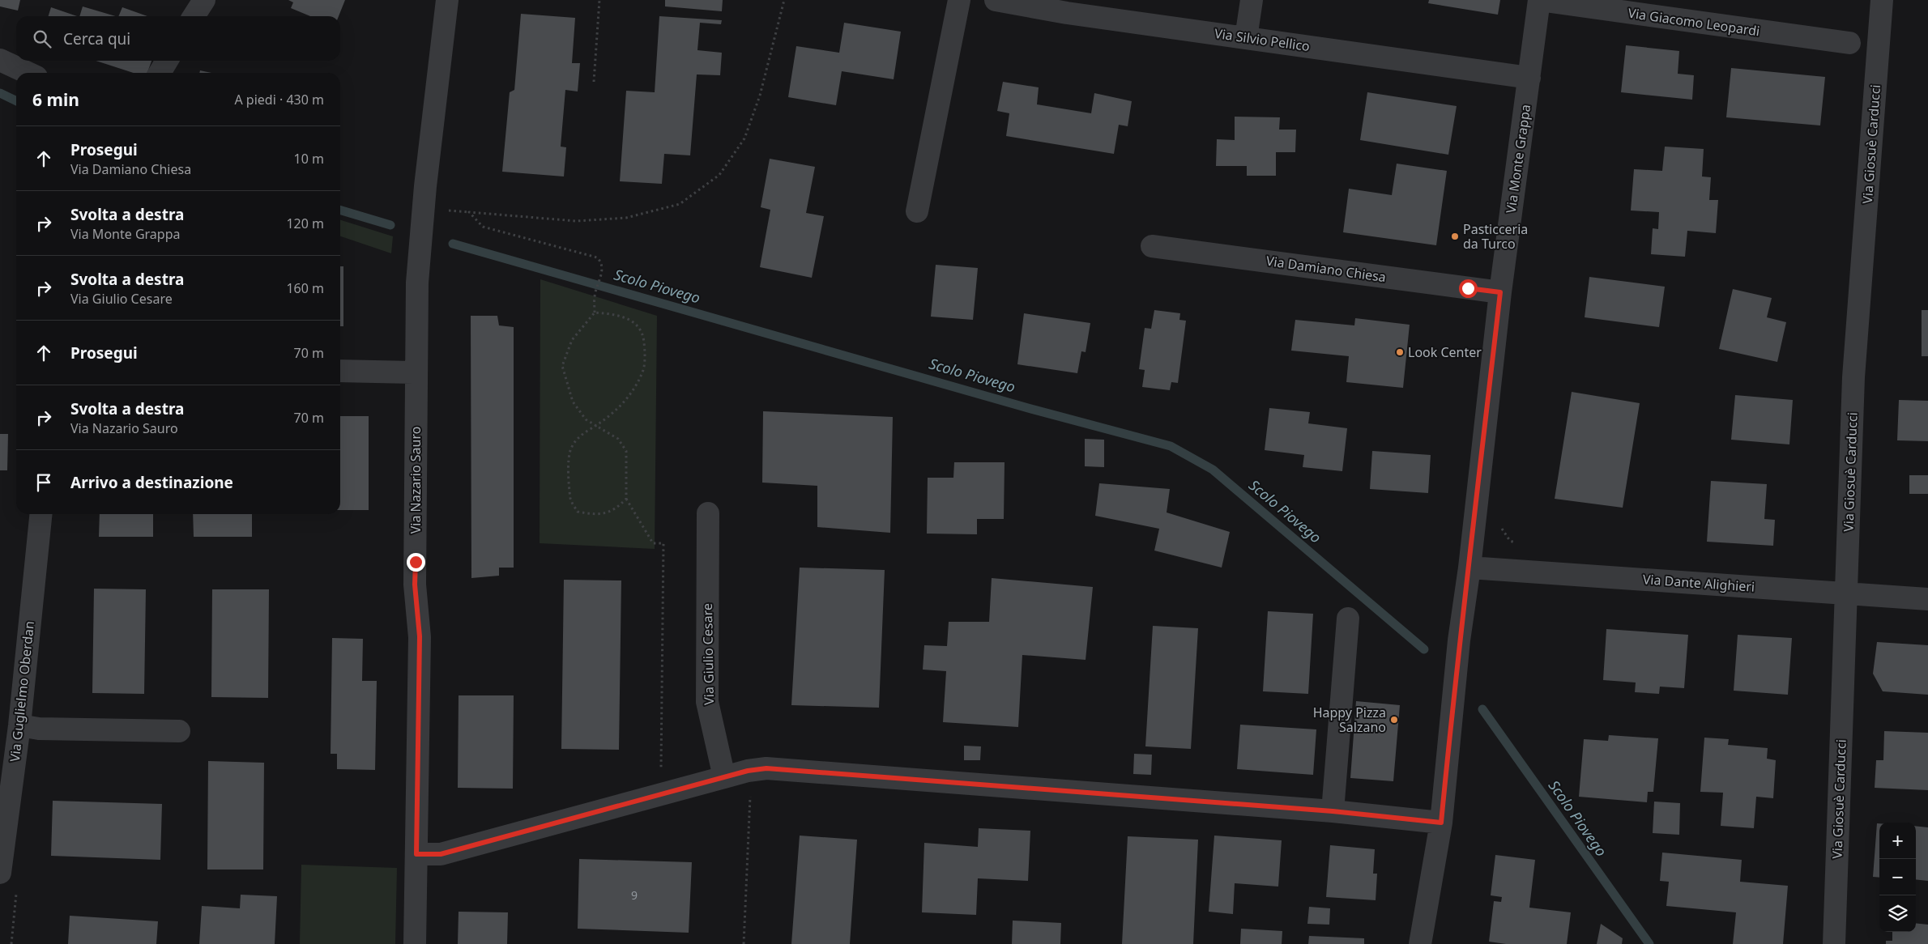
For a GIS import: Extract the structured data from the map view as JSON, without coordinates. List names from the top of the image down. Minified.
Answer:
{"streets":{"street":["Via Giacomo Leopardi","Via Silvio Pellico","Via Giosuè Carducci","Via Monte Grappa","Via Damiano Chiesa","Via Nazario Sauro","Via Dante Alighieri","Via Giulio Cesare","Via Guglielmo Oberdan"]},"crossings":[["Via Giacomo Leopardi","Via Monte Grappa"],["Via Silvio Pellico","Via Monte Grappa"],["Via Giosuè Carducci","Via Dante Alighieri"],["Via Monte Grappa","Via Damiano Chiesa"],["Via Monte Grappa","Via Dante Alighieri"]],"water":["Scolo Piovego"],"places":["Pasticceria da Turco","Look Center","Happy Pizza Salzano"],"house_numbers":["9"],"page":{"search":"Cerca qui","heading":["6 min","A piedi · 430 m"],"list":[["Prosegui","Via Damiano Chiesa","10 m"],["Svolta a destra","Via Monte Grappa","120 m"],["Svolta a destra","Via Giulio Cesare","160 m"],["Prosegui","70 m"],["Svolta a destra","Via Nazario Sauro","70 m"],"Arrivo a destinazione"],"map_buttons":["+","−"]}}
